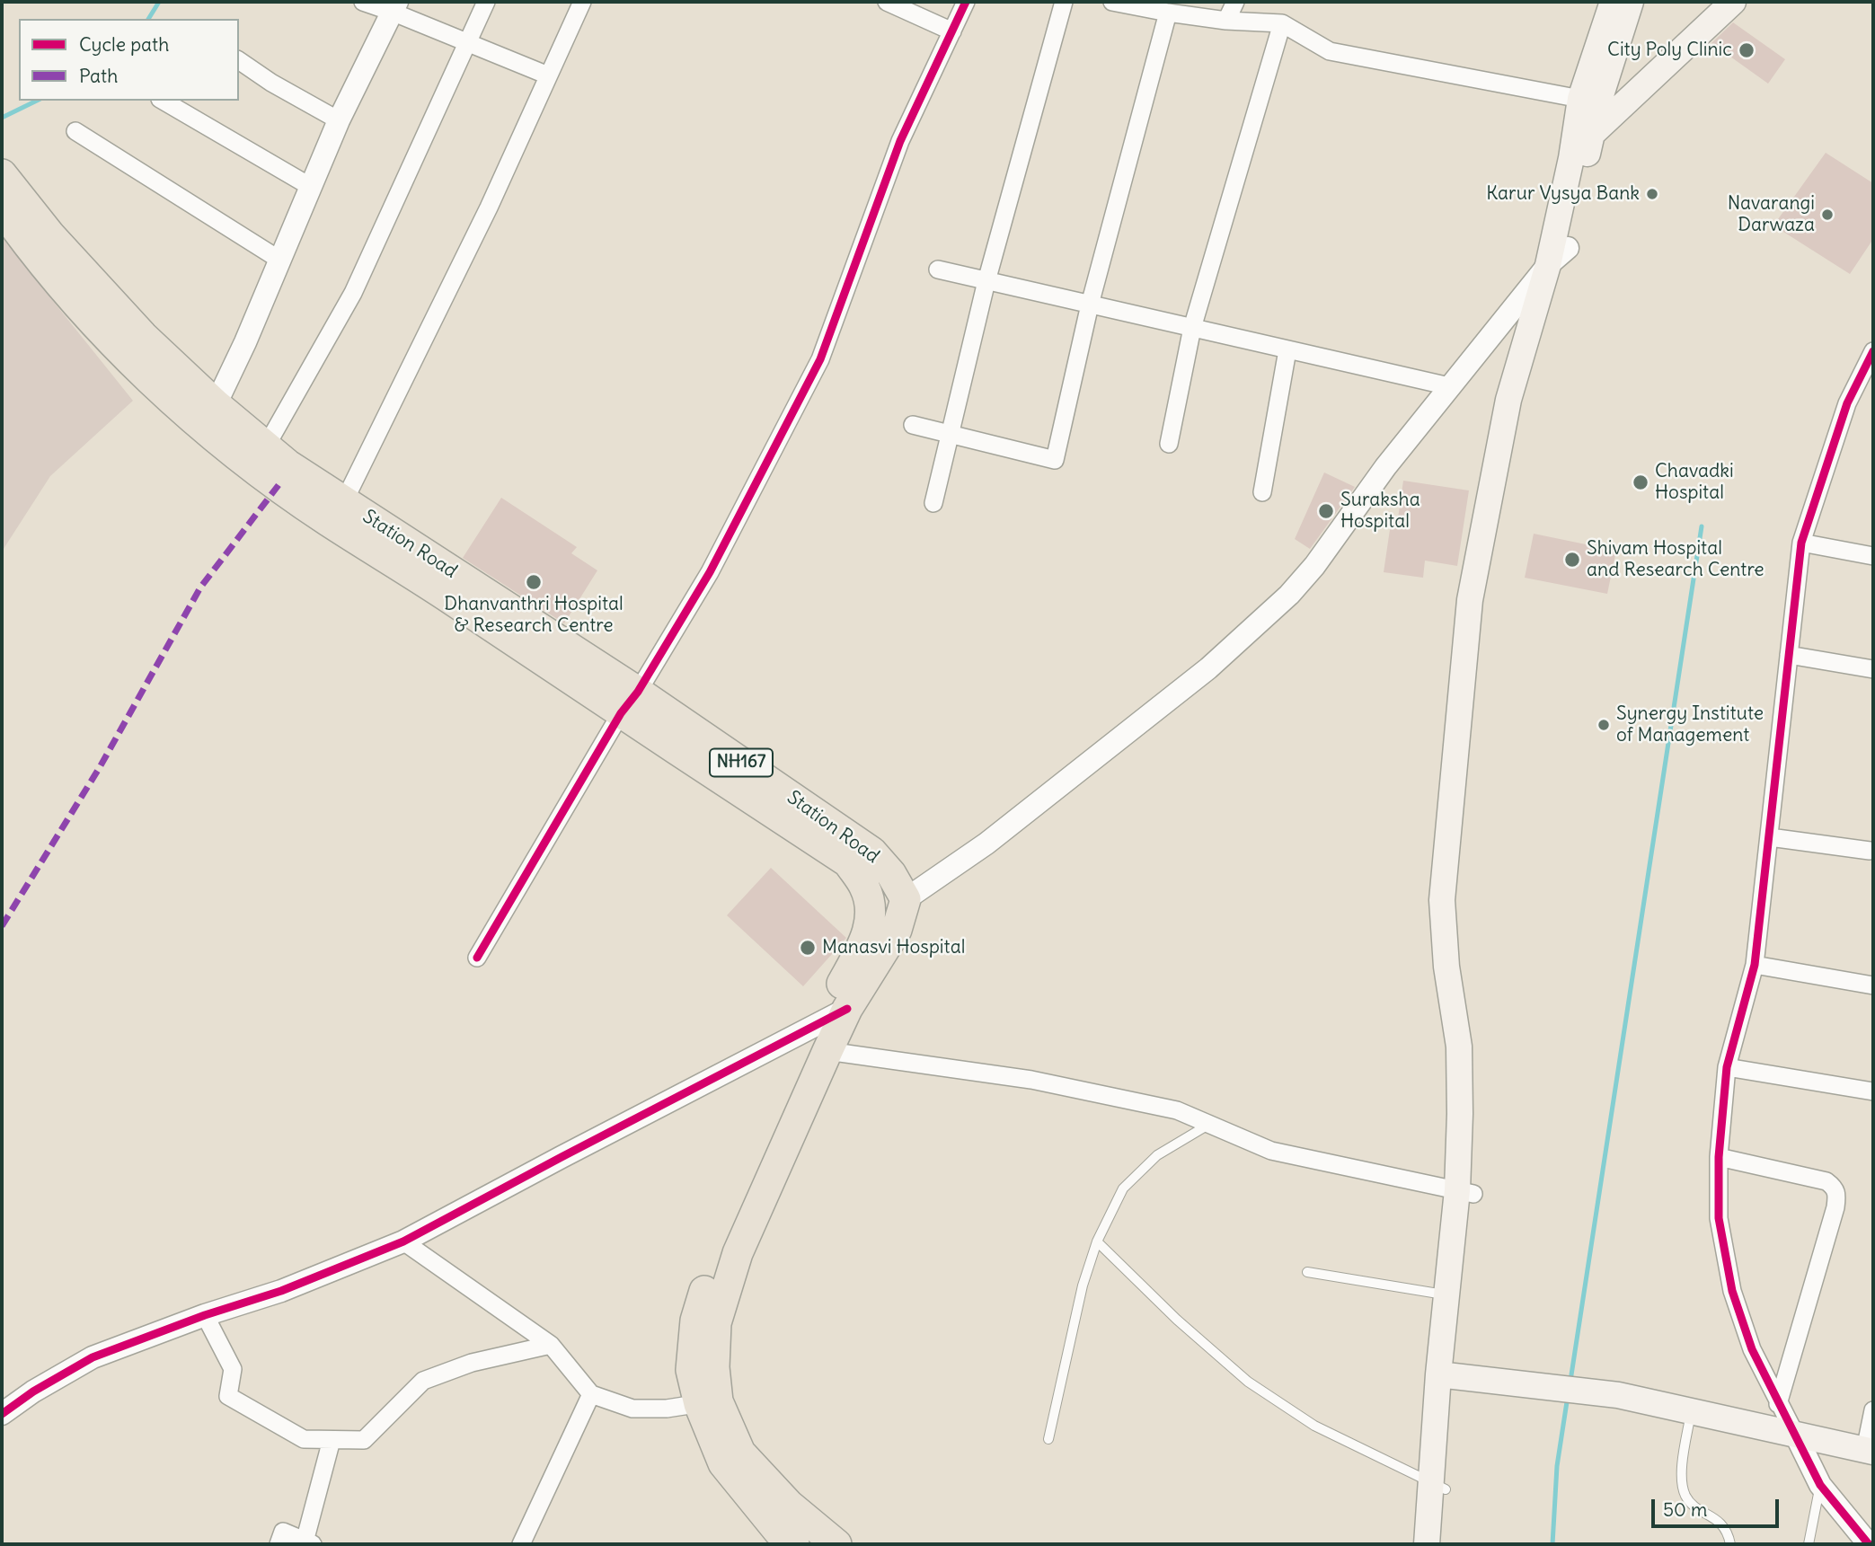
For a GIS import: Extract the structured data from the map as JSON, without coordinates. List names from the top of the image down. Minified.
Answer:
{"streets":{"highway":["Station Road","NH167"]},"places":["City Poly Clinic","Karur Vysya Bank","Navarangi Darwaza","Chavadki Hospital","Suraksha Hospital","Shivam Hospital and Research Centre","Dhanvanthri Hospital & Research Centre","Synergy Institute of Management","Manasvi Hospital"],"legend":["Cycle path","Path"],"scale_bar":"50 m"}
